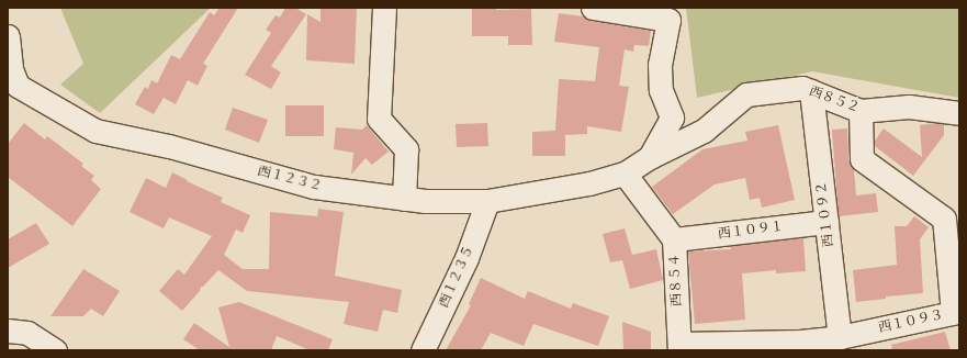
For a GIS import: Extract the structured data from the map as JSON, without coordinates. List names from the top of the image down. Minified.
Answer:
{"streets":{"street":["西８５２","西１２３２","西１０９２","西１０９１","西１２３５","西８５４","西１０９３"]},"crossings":[["西８５２","西１２３２"],["西８５２","西１０９２"],["西８５２","西８５４"],["西８５２","西１０９３"],["西１２３２","西１２３５"],["西１２３２","西８５４"],["西１０９２","西１０９１"],["西１０９２","西１０９３"],["西１０９１","西８５４"],["西８５４","西１０９３"]]}
